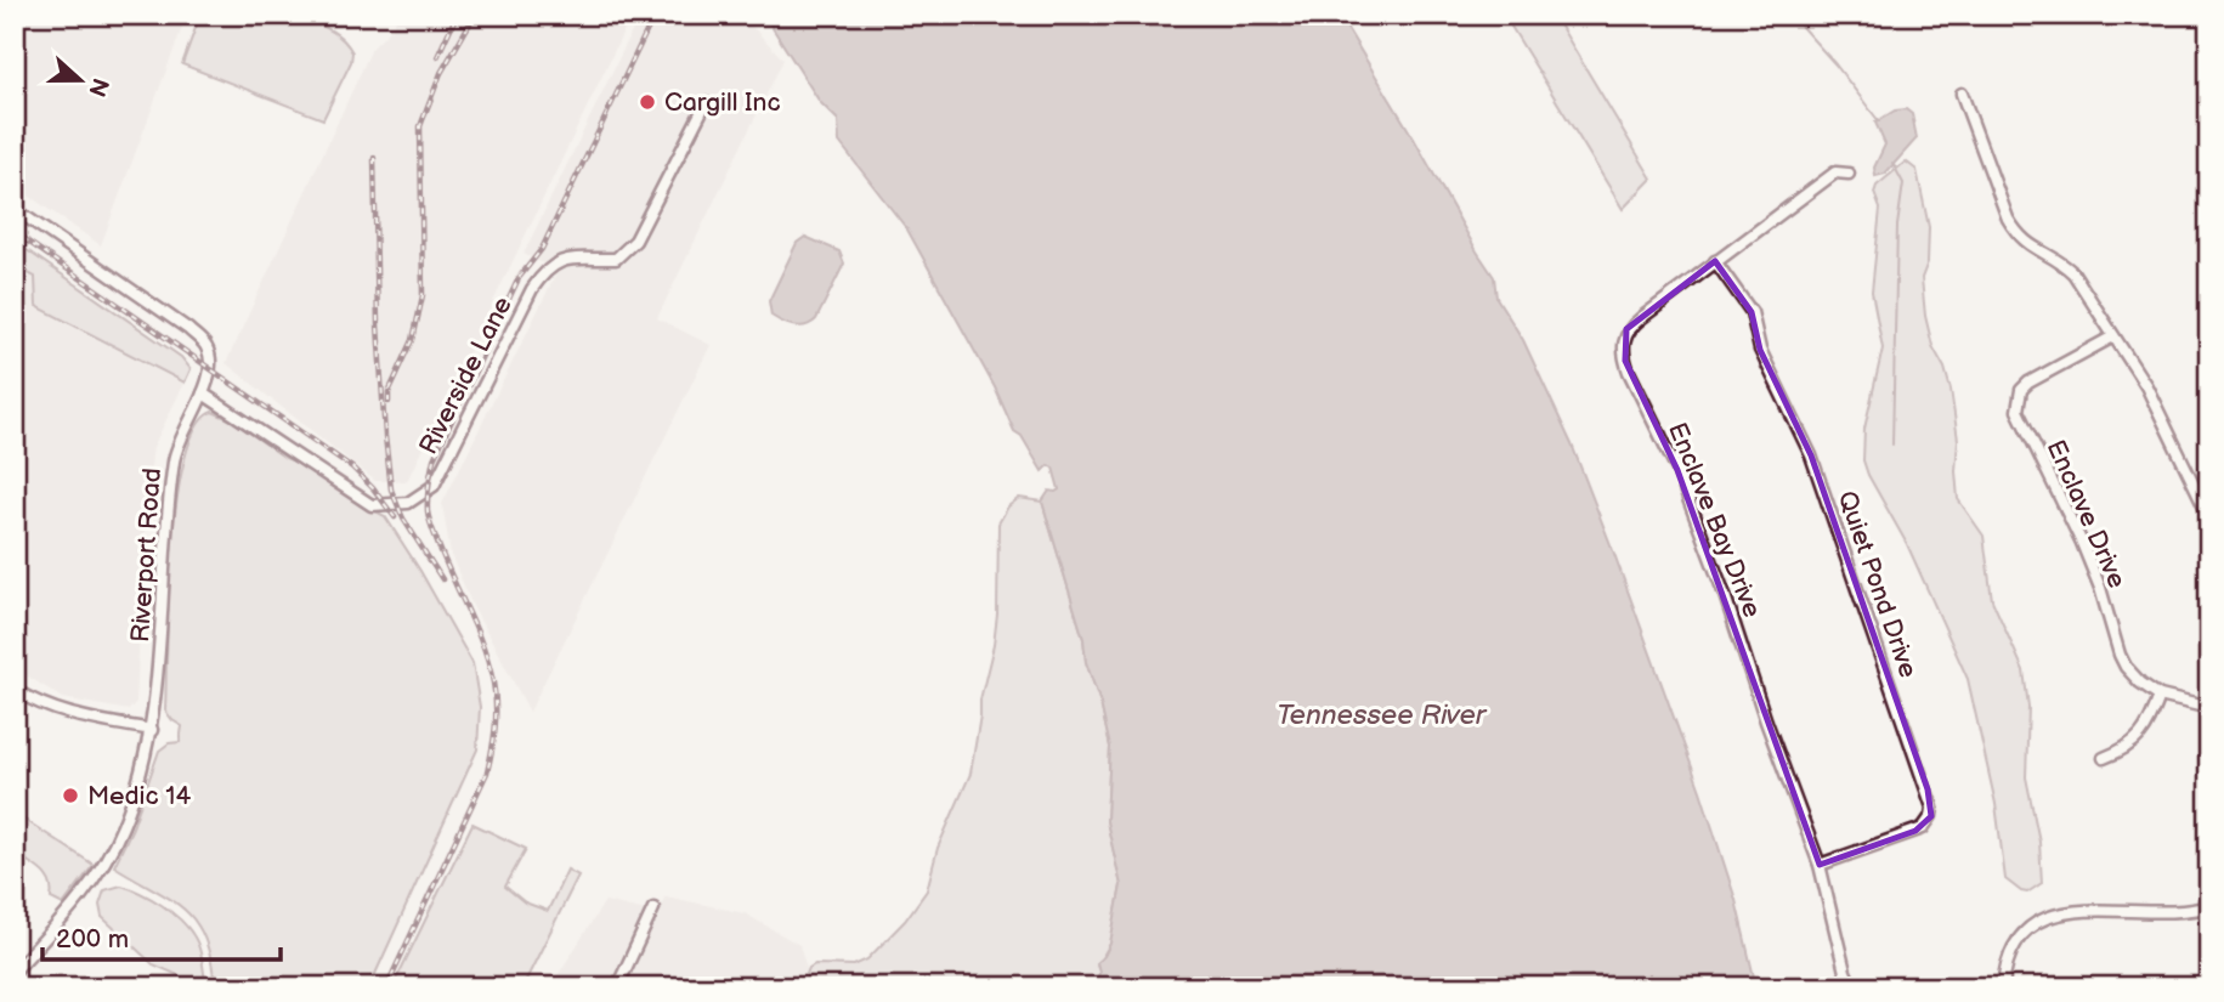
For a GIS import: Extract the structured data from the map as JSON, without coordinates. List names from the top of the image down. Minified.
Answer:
{"streets":{"street":["Riverside Lane","Enclave Drive","Enclave Bay Drive","Riverport Road","Quiet Pond Drive"]},"crossings":[["Riverside Lane","Riverport Road"],["Enclave Bay Drive","Quiet Pond Drive"]],"water":["Tennessee River"],"places":["Cargill Inc","Medic 14"],"scale_bar":"200 m","north":"right"}
